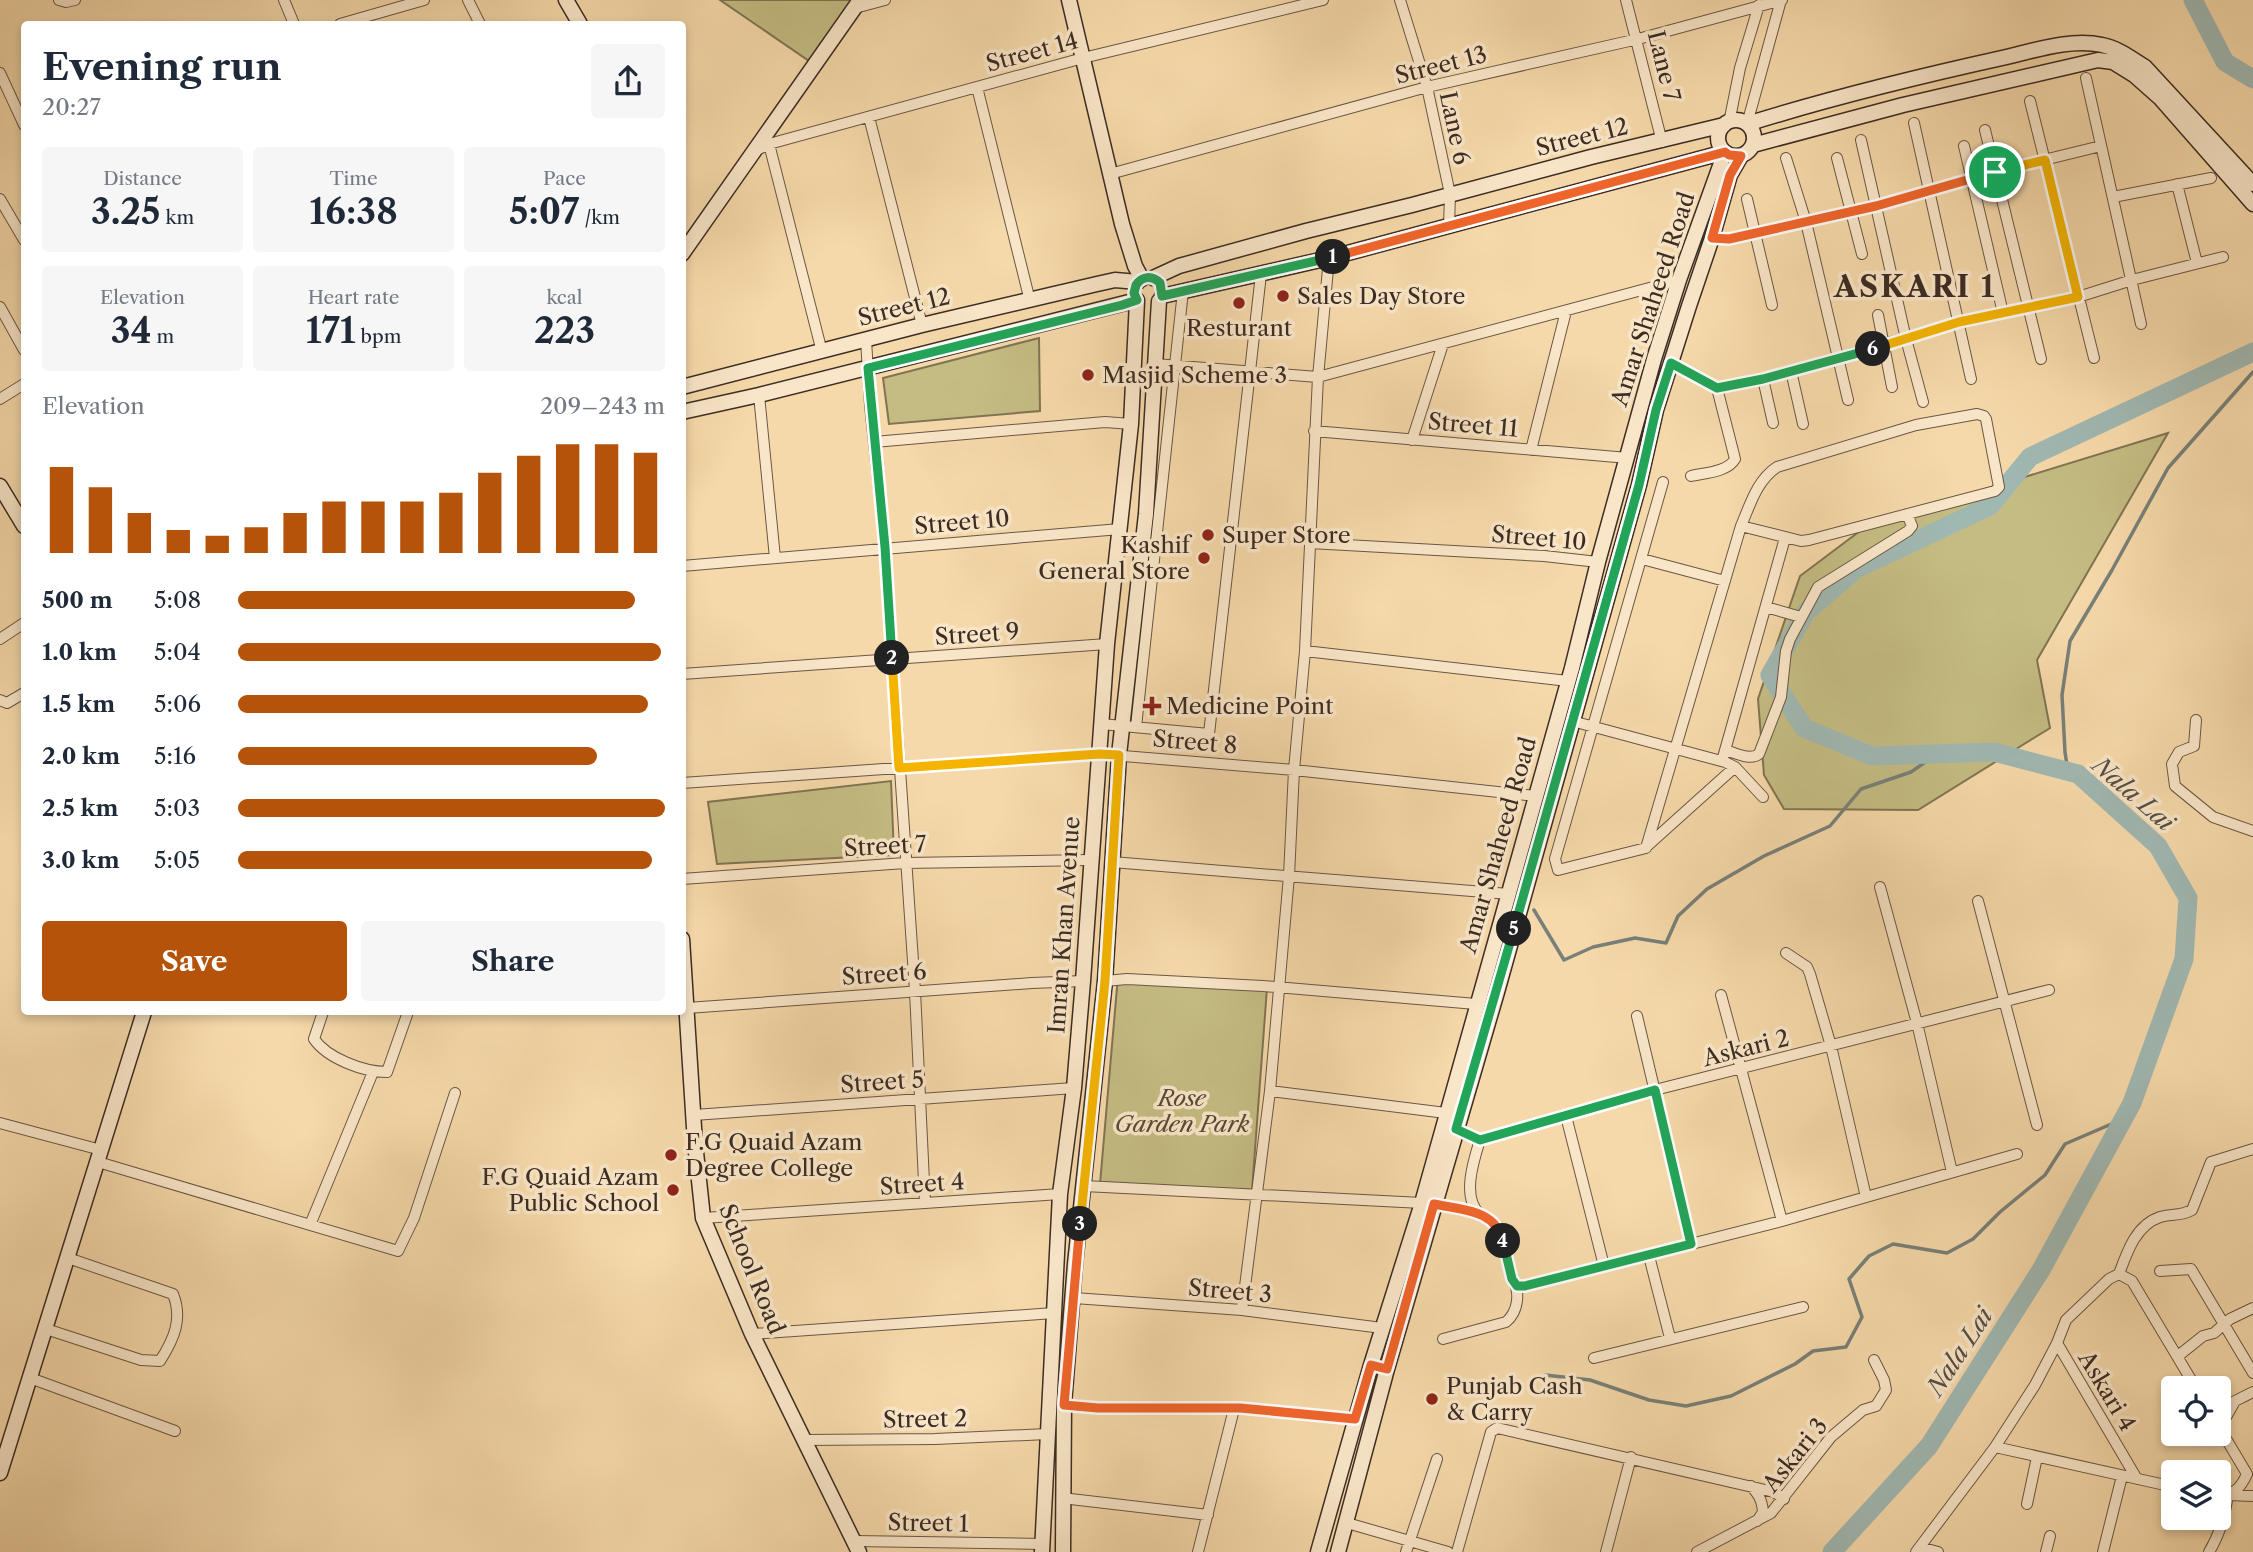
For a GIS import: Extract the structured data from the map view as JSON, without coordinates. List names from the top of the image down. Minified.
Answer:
{"streets":{"main road":["Street 12","Amar Shaheed Road","Imran Khan Avenue","School Road"],"street":["Street 14","Street 13","Lane 7","Lane 6","Street 11","Street 10","Street 9","Street 8","Street 7","Street 6","Askari 2","Street 5","Street 4","Street 3","Askari 4","Street 2","Askari 3","Street 1"]},"crossings":[["Street 13","Lane 7"],["Street 13","Lane 6"],["Lane 7","Street 12"],["Lane 6","Street 12"],["Street 12","Amar Shaheed Road"],["Street 12","Imran Khan Avenue"],["Amar Shaheed Road","Street 11"],["Amar Shaheed Road","Street 10"],["Amar Shaheed Road","Street 8"],["Amar Shaheed Road","Street 3"],["Street 10","Imran Khan Avenue"],["Street 9","Imran Khan Avenue"],["Street 8","Imran Khan Avenue"],["Street 7","Imran Khan Avenue"],["Imran Khan Avenue","Street 6"],["Imran Khan Avenue","Street 5"],["Imran Khan Avenue","Street 4"],["Imran Khan Avenue","Street 3"],["Imran Khan Avenue","Street 2"],["Imran Khan Avenue","Street 1"],["Street 6","School Road"],["Street 5","School Road"],["Street 4","School Road"],["School Road","Street 2"],["School Road","Street 1"]],"districts":["ASKARI 1"],"water":["Nala Lai"],"parks":["Rose Garden Park"],"places":{"other":["Sales Day Store","Resturant","Masjid Scheme 3","Super Store","Kashif General Store","F.G Quaid Azam Degree College","F.G Quaid Azam Public School","Punjab Cash & Carry"],"health":["Medicine Point"]},"page":{"heading":["Evening run","20:27"],"stats":[["Distance","3.25 km"],["Time","16:38"],["Pace","5:07 /km"],["Elevation","34 m"],["Heart rate","171 bpm"],["kcal","223"]],"pins":["1","6","2","5","3","4"],"chart":["Elevation","209–243 m"],"list":[{"name":"500 m","note":"5:08"},{"name":"1.0 km","note":"5:04"},{"name":"1.5 km","note":"5:06"},{"name":"2.0 km","note":"5:16"},{"name":"2.5 km","note":"5:03"},{"name":"3.0 km","note":"5:05"}],"buttons":["Save","Share"]}}
